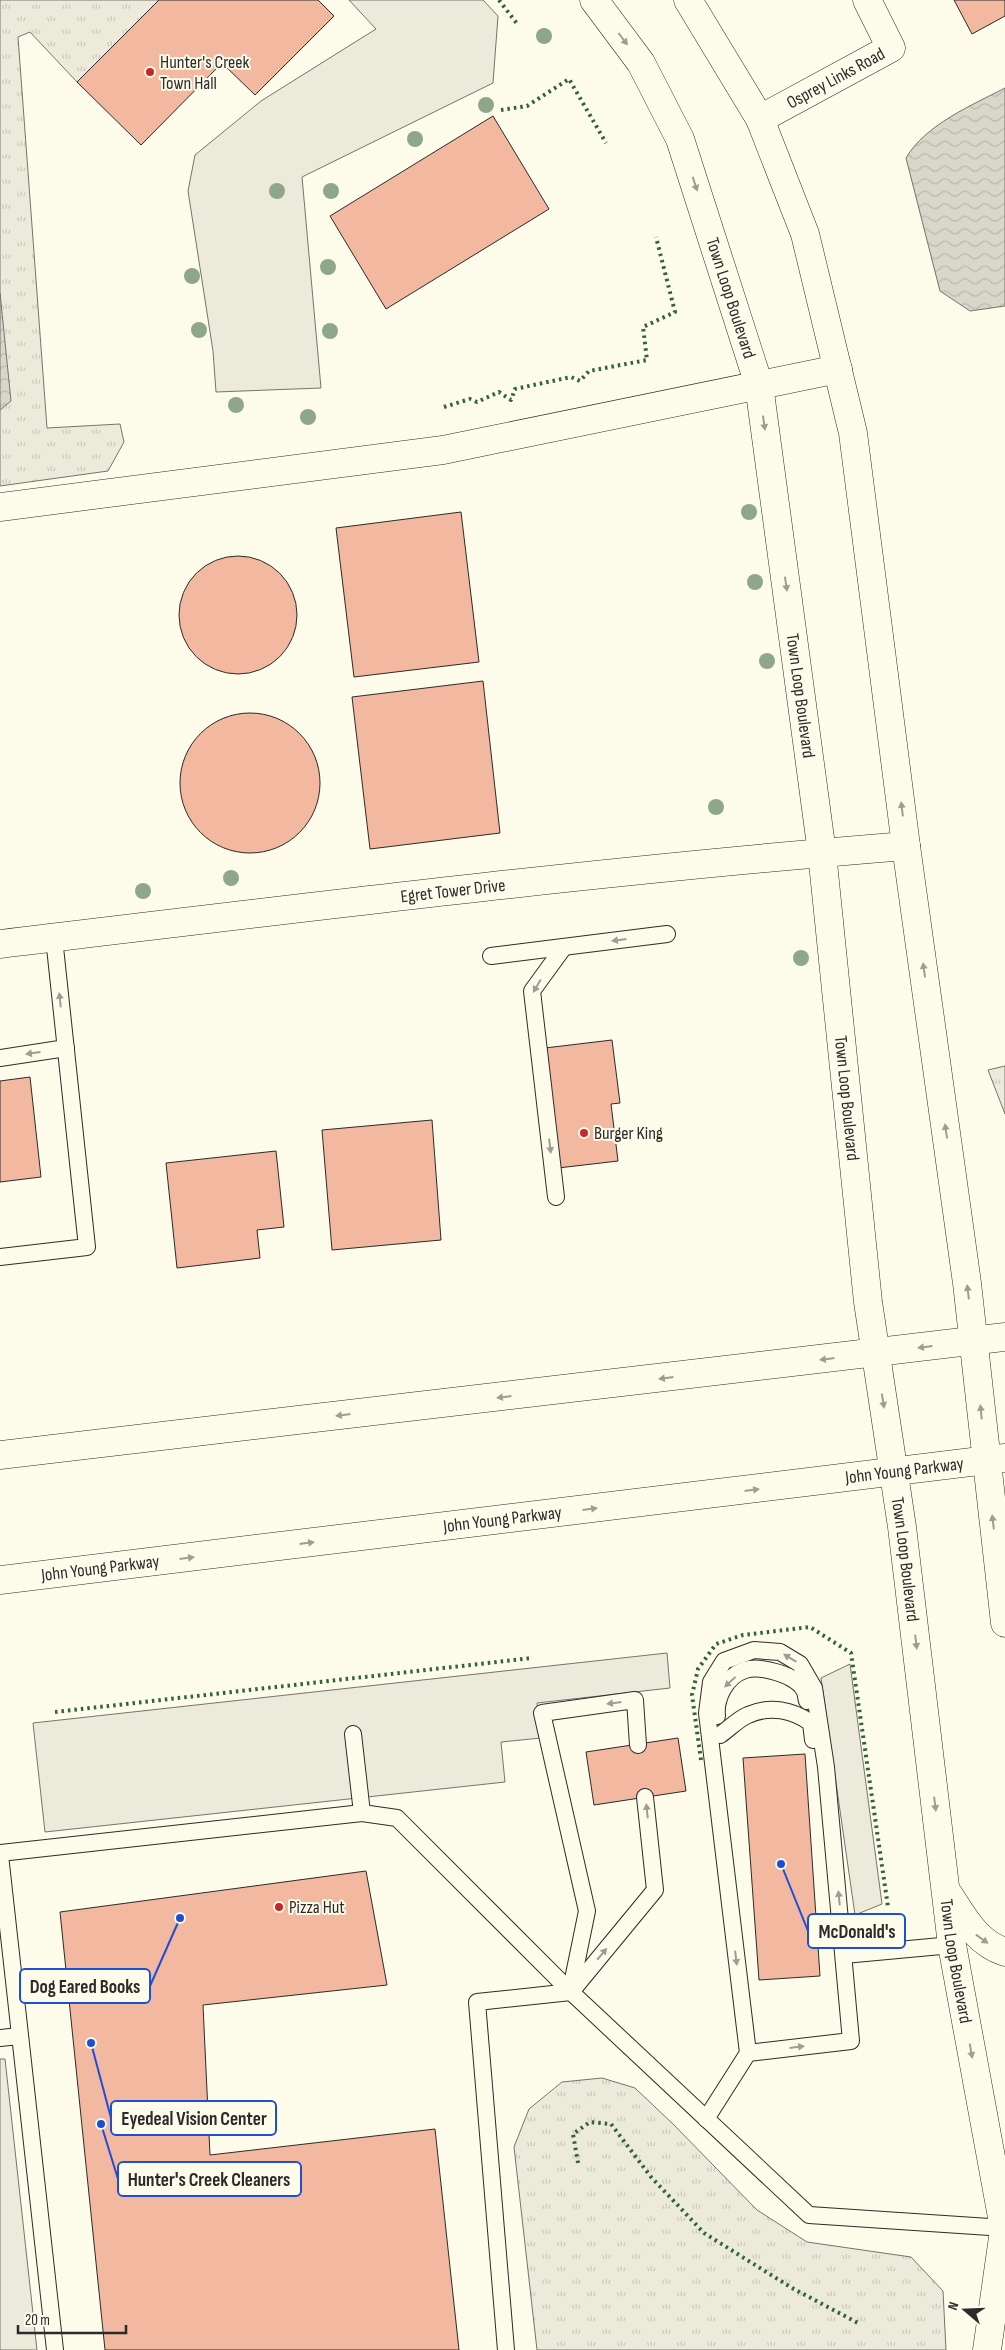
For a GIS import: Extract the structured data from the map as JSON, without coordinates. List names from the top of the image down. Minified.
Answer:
{"streets":{"main road":["Osprey Links Road","Town Loop Boulevard","Egret Tower Drive","John Young Parkway"]},"crossings":[["Town Loop Boulevard","Egret Tower Drive"],["Town Loop Boulevard","John Young Parkway"]],"places":["Hunter's Creek Town Hall","Burger King","McDonald's","Pizza Hut","Dog Eared Books","Eyedeal Vision Center","Hunter's Creek Cleaners"],"scale_bar":"20 m","north":"left"}
